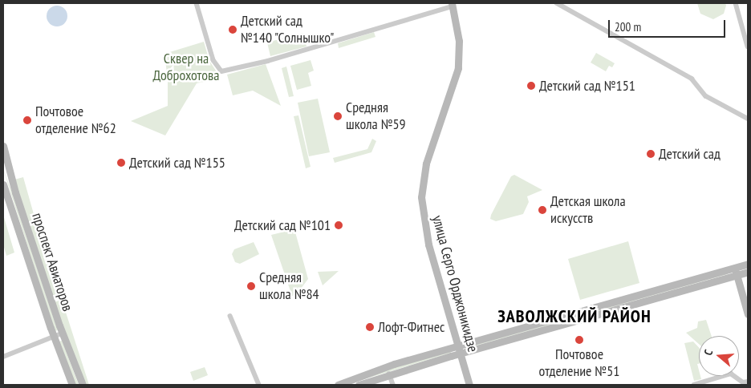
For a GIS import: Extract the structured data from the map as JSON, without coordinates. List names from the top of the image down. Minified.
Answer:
{"streets":{"main road":["проспект Авиаторов","улица Серго Орджоникидзе"]},"districts":["ЗАВОЛЖСКИЙ РАЙОН"],"parks":["Сквер на Доброхотова"],"places":["Детский сад №140 \"Солнышко\"","Детский сад №151","Средняя школа №59","Почтовое отделение №62","Детский сад","Детский сад №155","Детская школа искусств","Детский сад №101","Средняя школа №84","Лофт-Фитнес","Почтовое отделение №51"],"scale_bar":"200 m","north":"left"}
